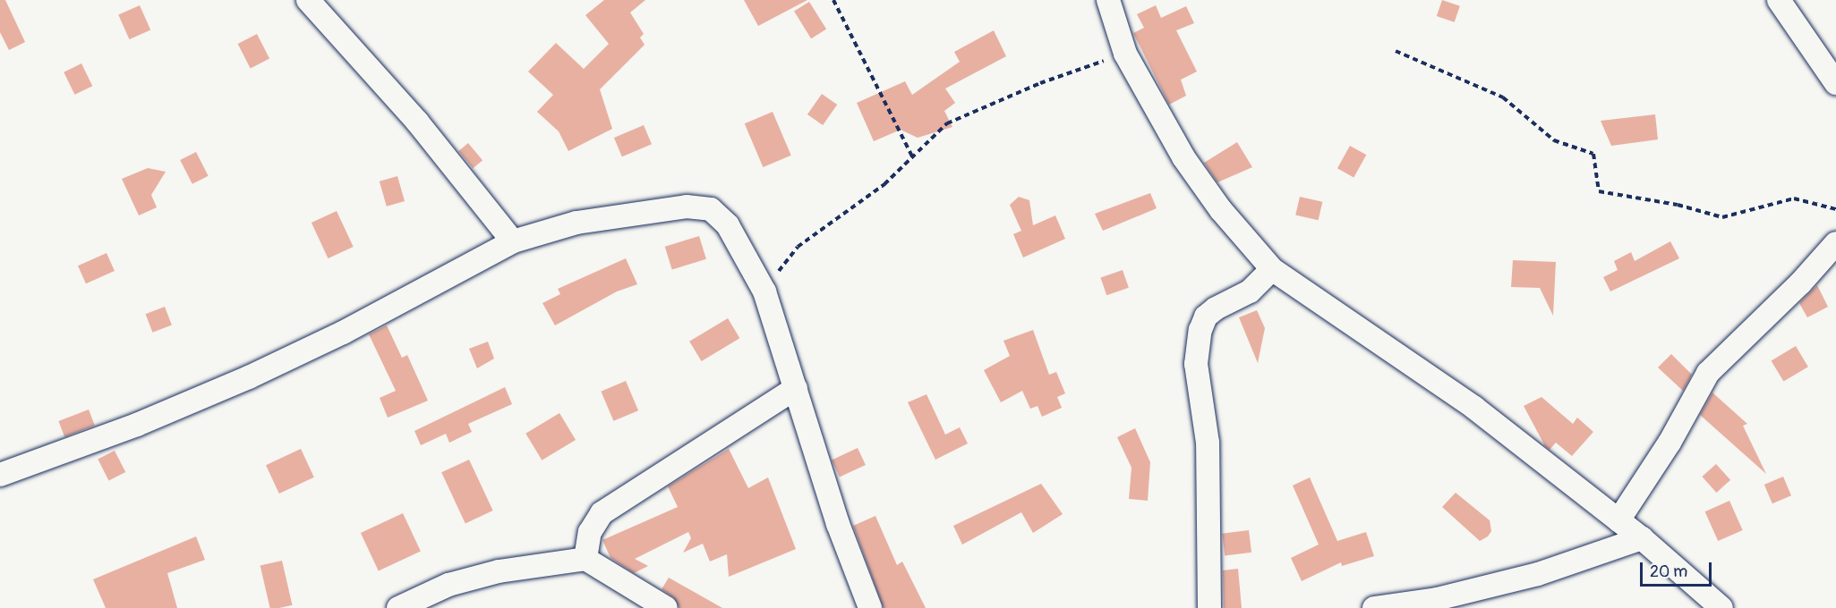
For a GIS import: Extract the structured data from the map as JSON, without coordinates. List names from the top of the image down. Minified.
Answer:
{"scale_bar":"20 m"}
